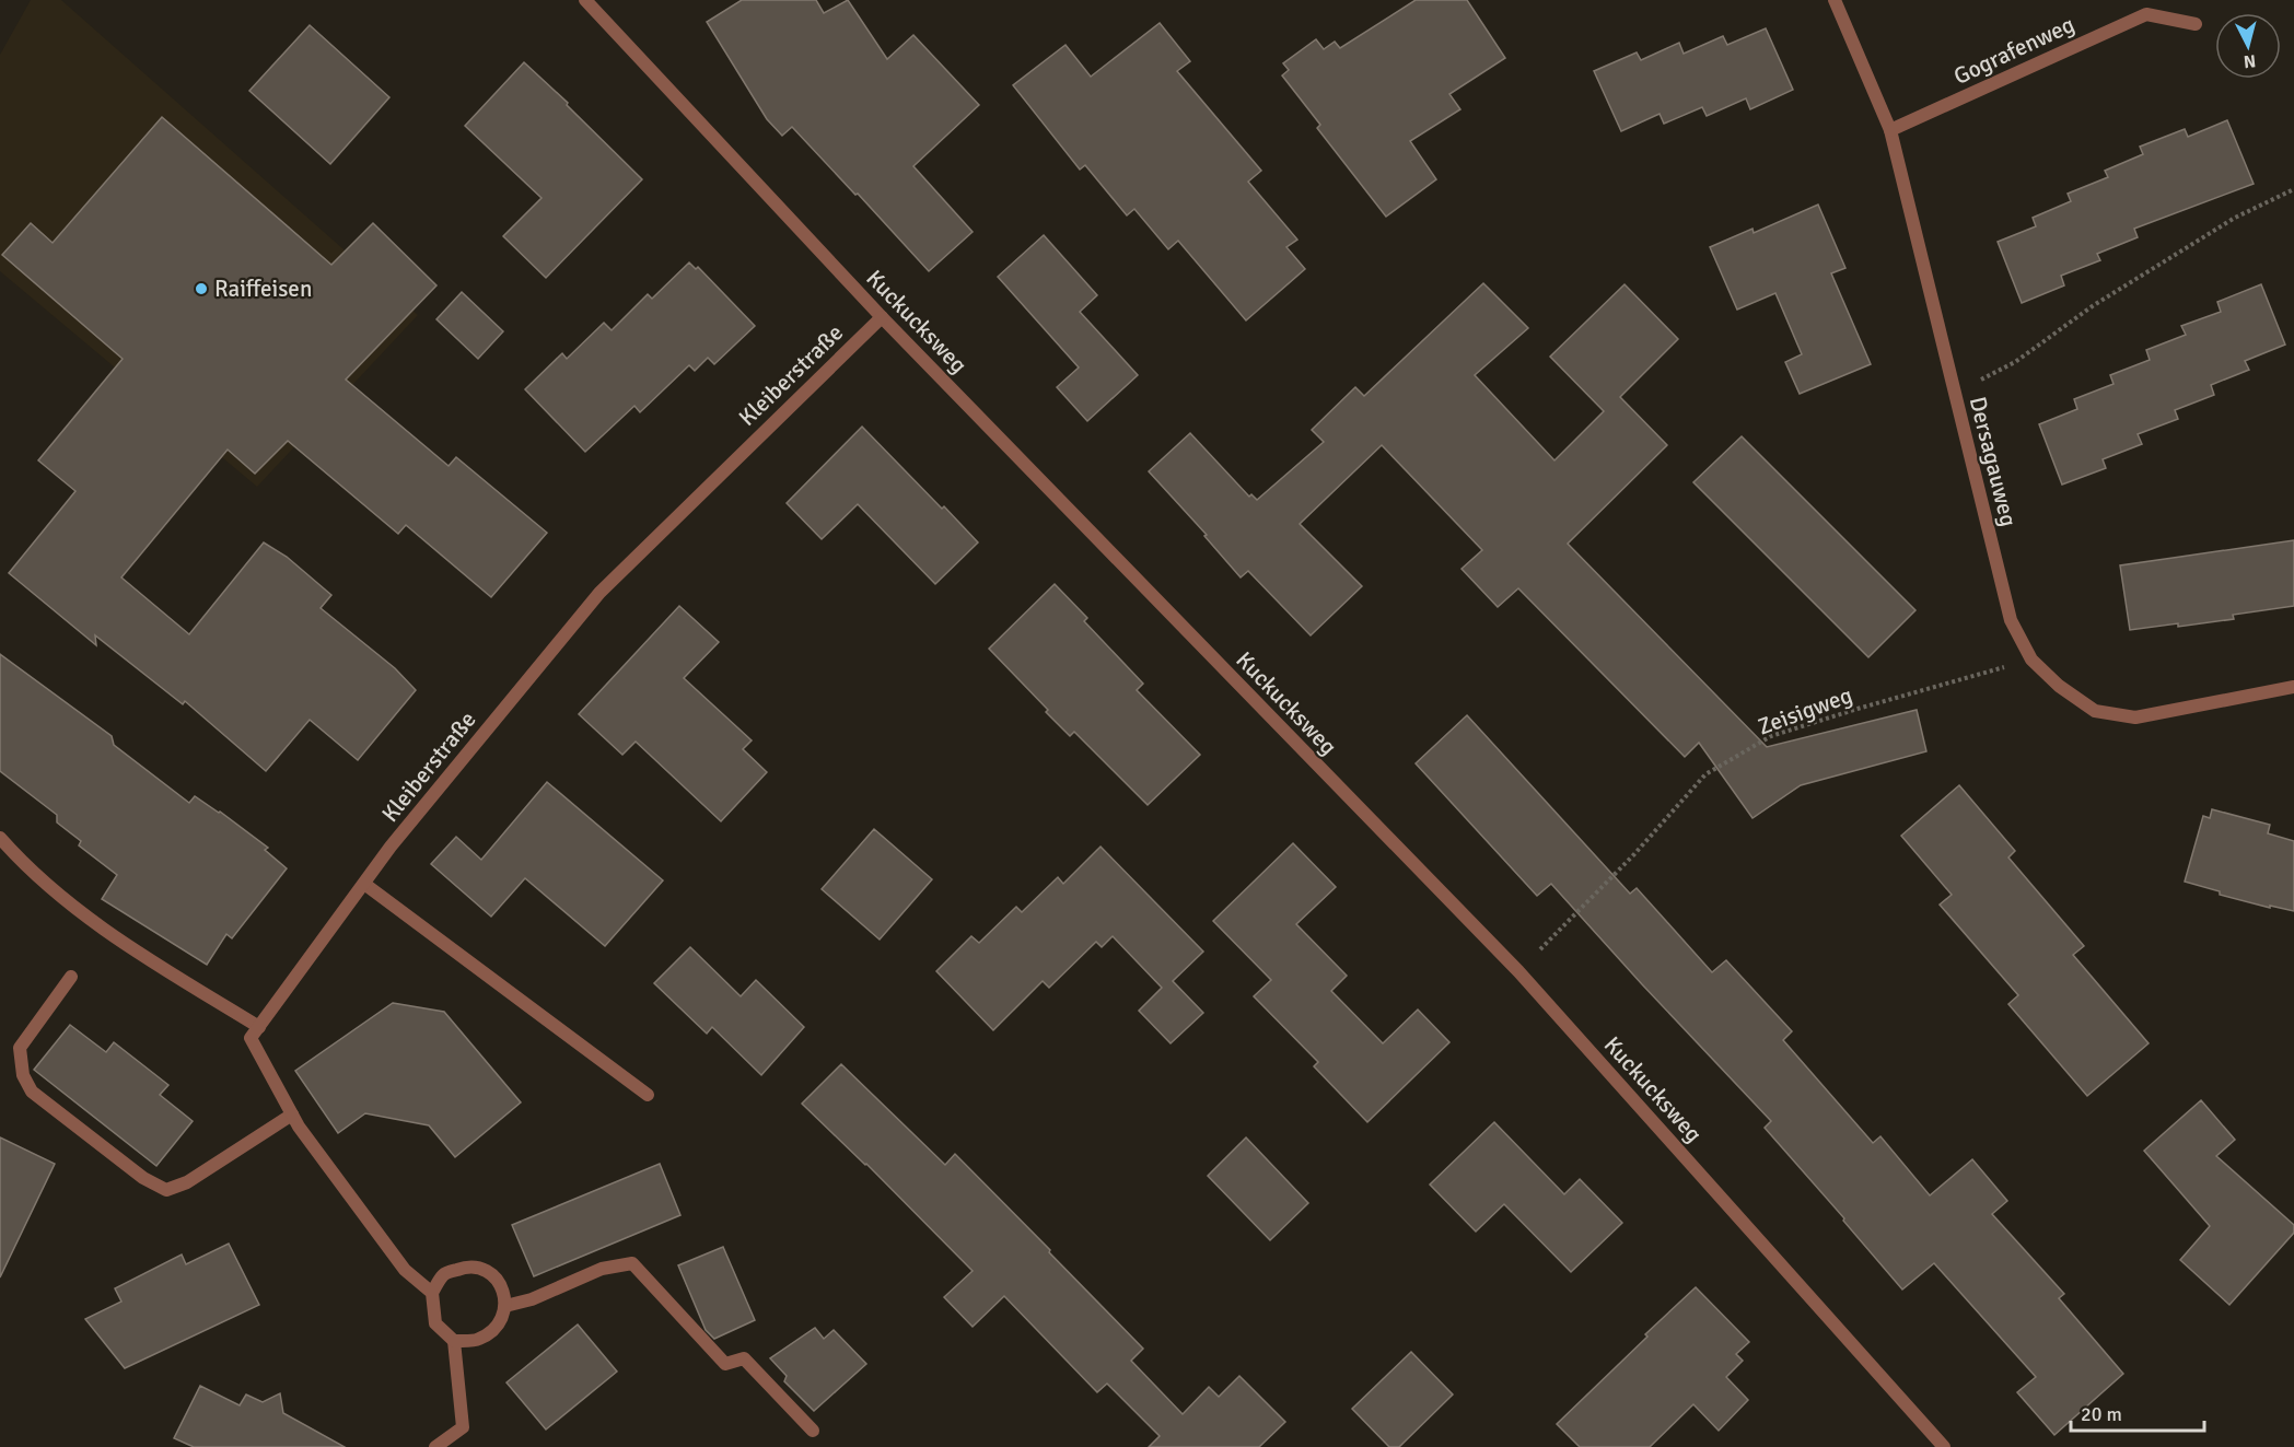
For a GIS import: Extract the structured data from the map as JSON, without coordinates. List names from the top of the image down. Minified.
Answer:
{"streets":{"street":["Gografenweg","Kuckucksweg","Kleiberstraße","Dersagauweg"],"path":["Zeisigweg"]},"crossings":[["Gografenweg","Dersagauweg"],["Kuckucksweg","Kleiberstraße"],["Kuckucksweg","Zeisigweg"],["Dersagauweg","Zeisigweg"]],"places":["Raiffeisen"],"scale_bar":"20 m","north":"bottom"}
